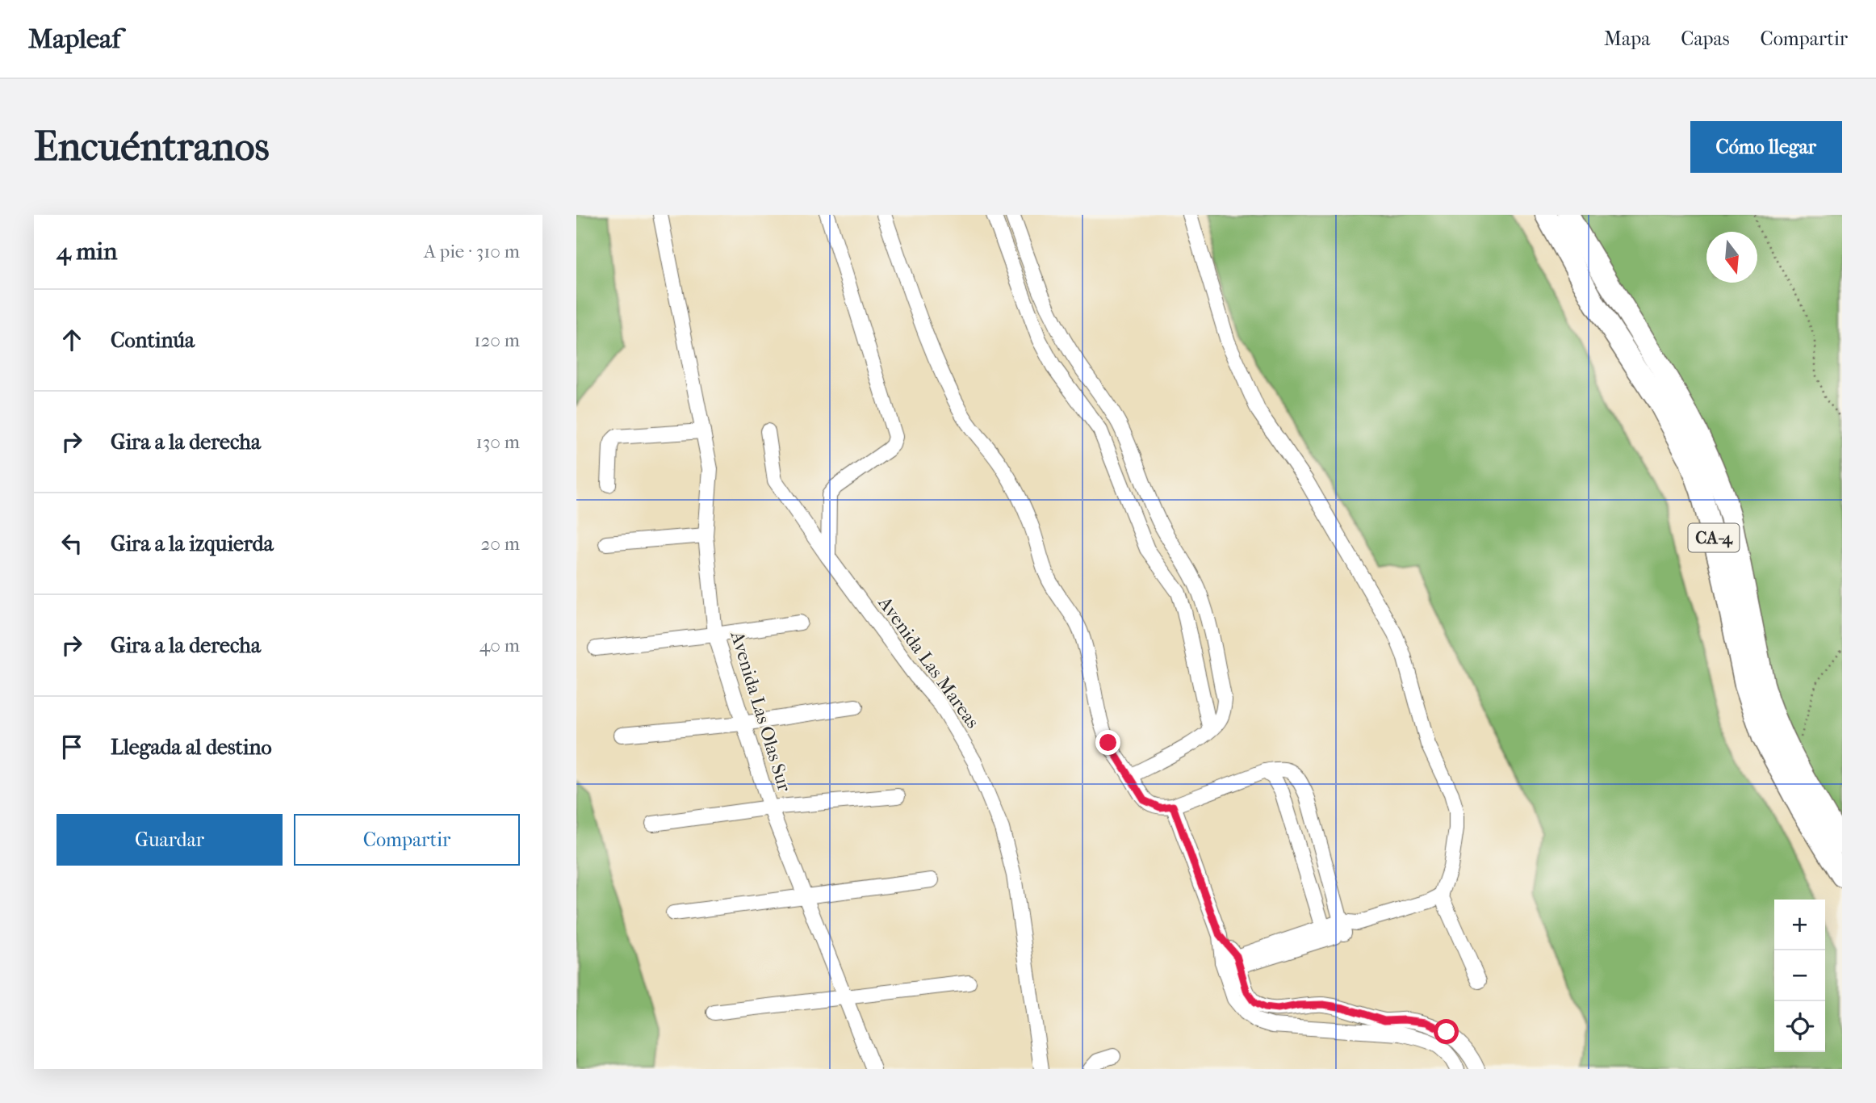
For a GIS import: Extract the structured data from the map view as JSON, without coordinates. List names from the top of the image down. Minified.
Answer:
{"streets":{"highway":["CA-4"],"street":["Avenida Las Mareas","Avenida Las Olas Sur"]},"north":"bottom","page":{"header":"Mapleaf","nav":["Mapa","Capas","Compartir"],"buttons":["Cómo llegar",["Guardar","Compartir"]],"title":"Encuéntranos","heading":["4 min","A pie · 310 m"],"list":[["Continúa","120 m"],["Gira a la derecha","130 m"],["Gira a la izquierda","20 m"],["Gira a la derecha","40 m"],"Llegada al destino"],"map_buttons":["+","−"]}}
